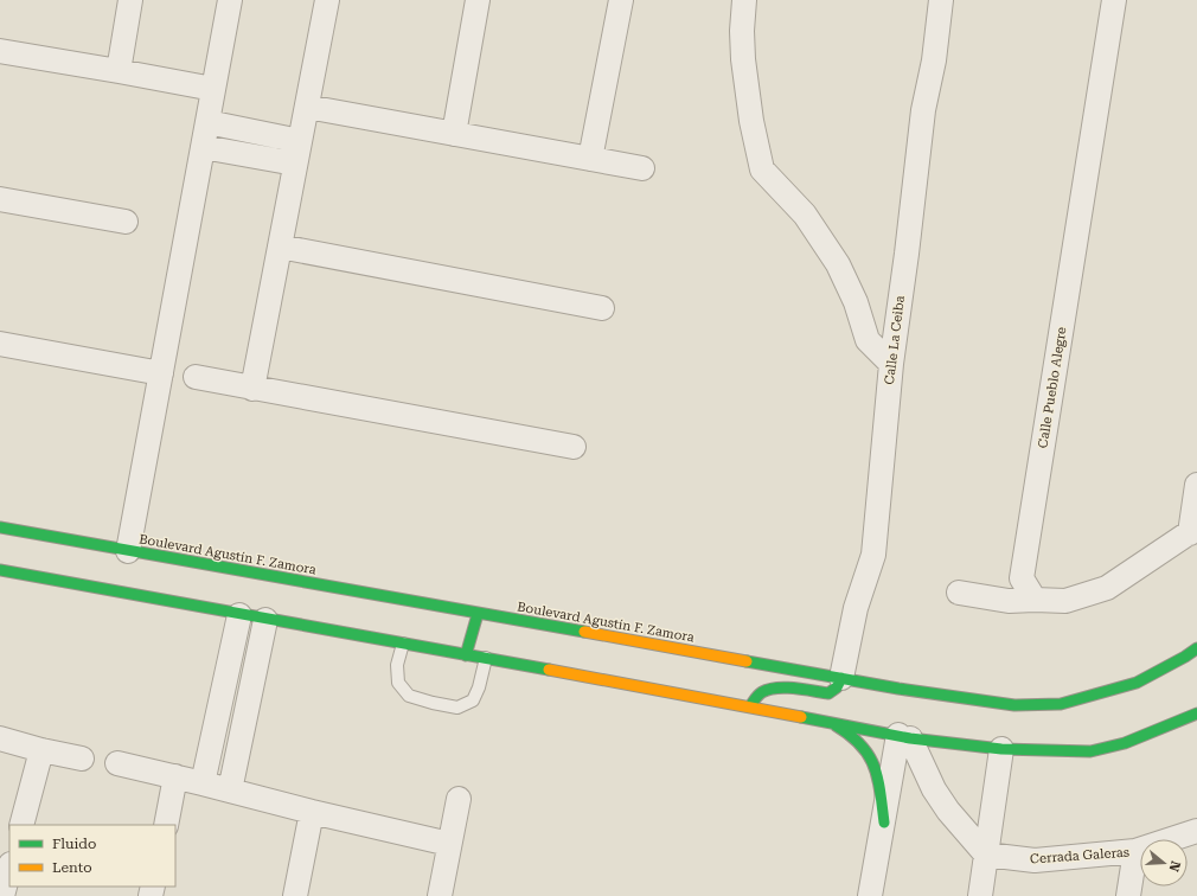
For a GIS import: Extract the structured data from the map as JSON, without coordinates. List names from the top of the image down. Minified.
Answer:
{"streets":{"street":["Calle La Ceiba","Calle Pueblo Alegre","Boulevard Agustín F. Zamora","Cerrada Galeras"]},"crossings":[["Calle La Ceiba","Boulevard Agustín F. Zamora"]],"legend":["Fluido","Lento"],"north":"right"}
